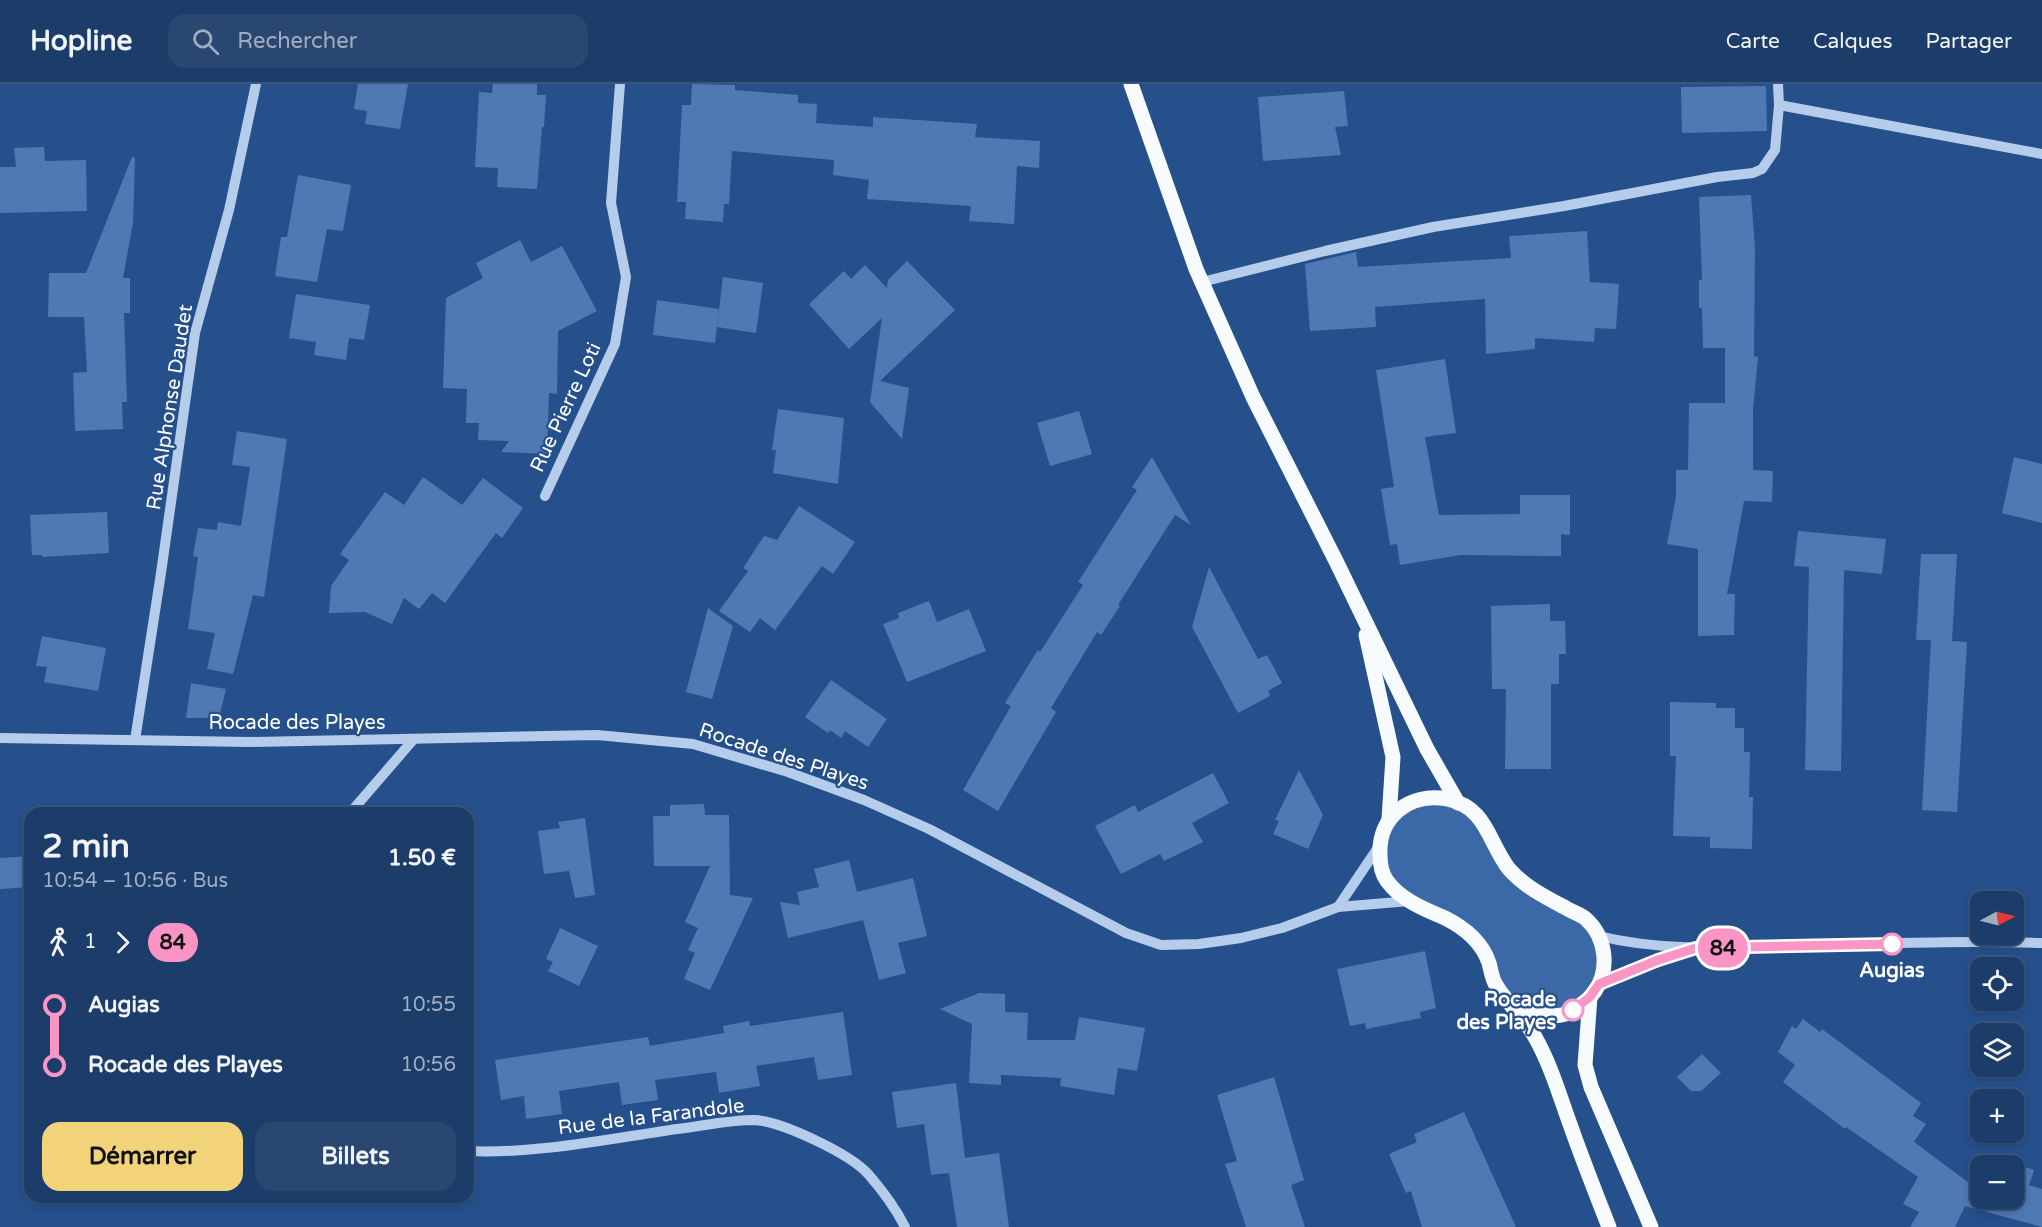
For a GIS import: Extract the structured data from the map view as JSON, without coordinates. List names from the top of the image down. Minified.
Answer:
{"streets":{"street":["Rue Alphonse Daudet","Rue Pierre Loti","Rocade des Playes","Rue de la Farandole"]},"crossings":[["Rue Alphonse Daudet","Rocade des Playes"]],"places":["Augias","Rocade des Playes"],"lines":["bus line 84"],"north":"right","page":{"header":"Hopline","search":"Rechercher","nav":["Carte","Calques","Partager"],"on_map":"84","heading":["2 min","10:54 – 10:56 · Bus","1.50 €"],"map_buttons":["+","−"],"legs":["1","84"],"list":[{"name":"Augias","value":"10:55"},{"name":"Rocade des Playes","value":"10:56"}],"buttons":["Démarrer","Billets"]}}
